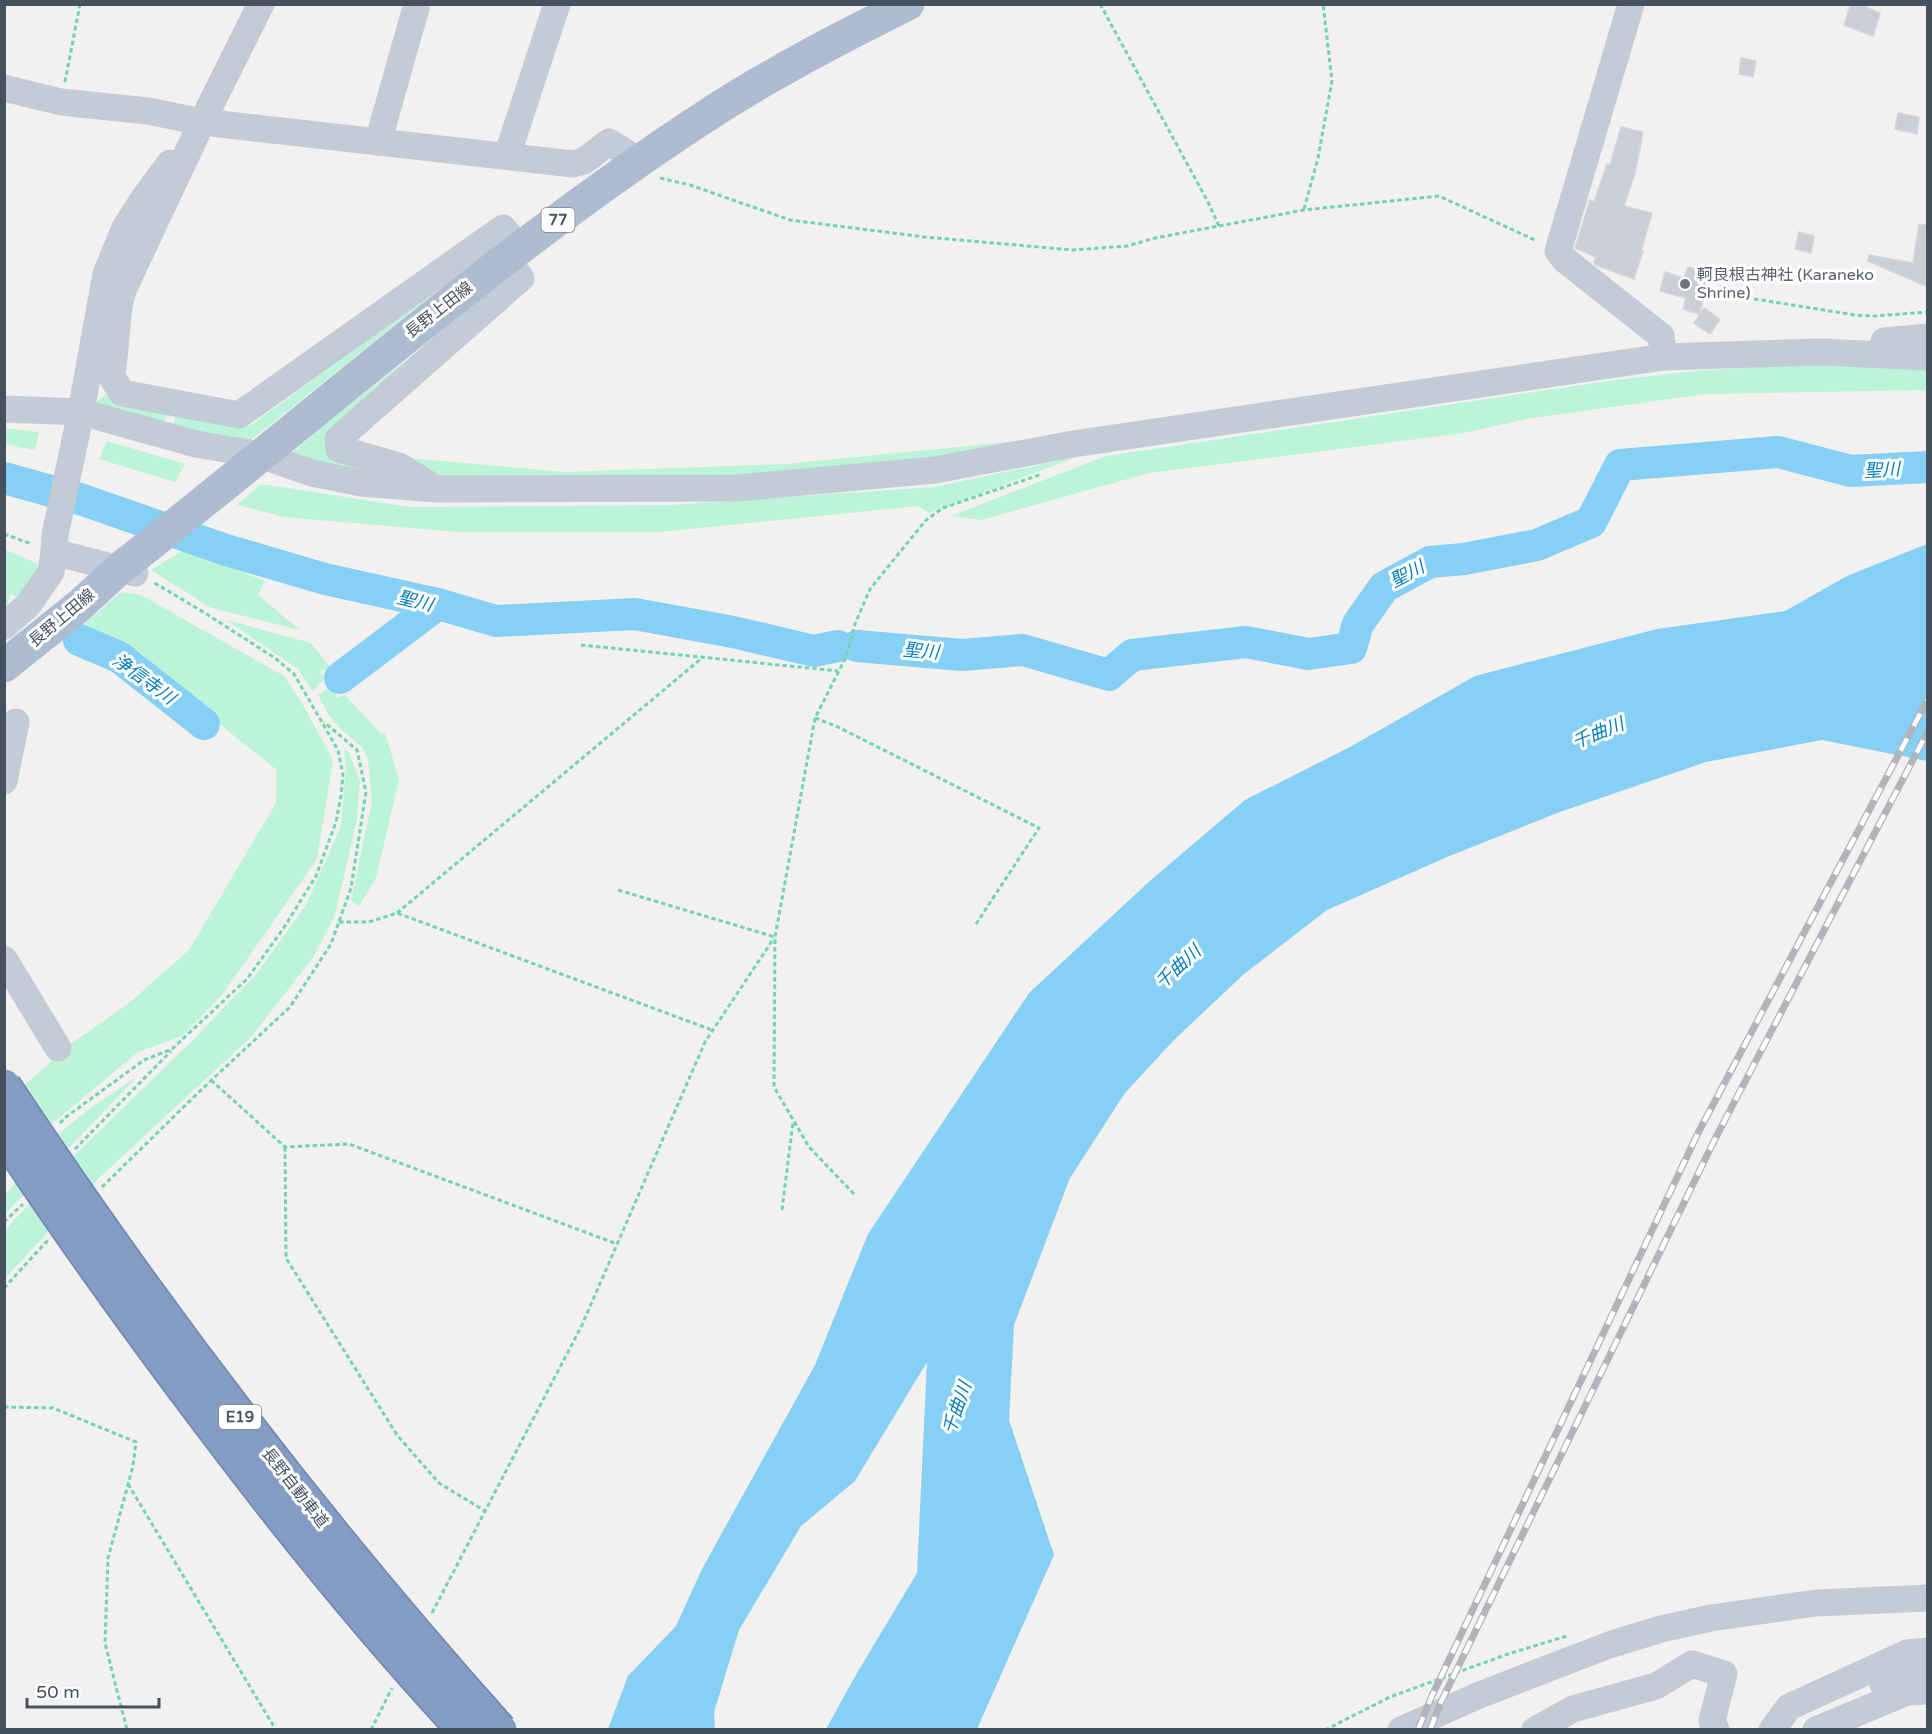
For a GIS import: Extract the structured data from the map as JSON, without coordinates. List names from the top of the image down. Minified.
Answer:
{"streets":{"highway":["E19","長野自動車道"],"main road":["77","長野上田線"]},"water":["聖川","浄信寺川","千曲川"],"places":["軻良根古神社 (Karaneko Shrine)"],"scale_bar":"50 m"}
